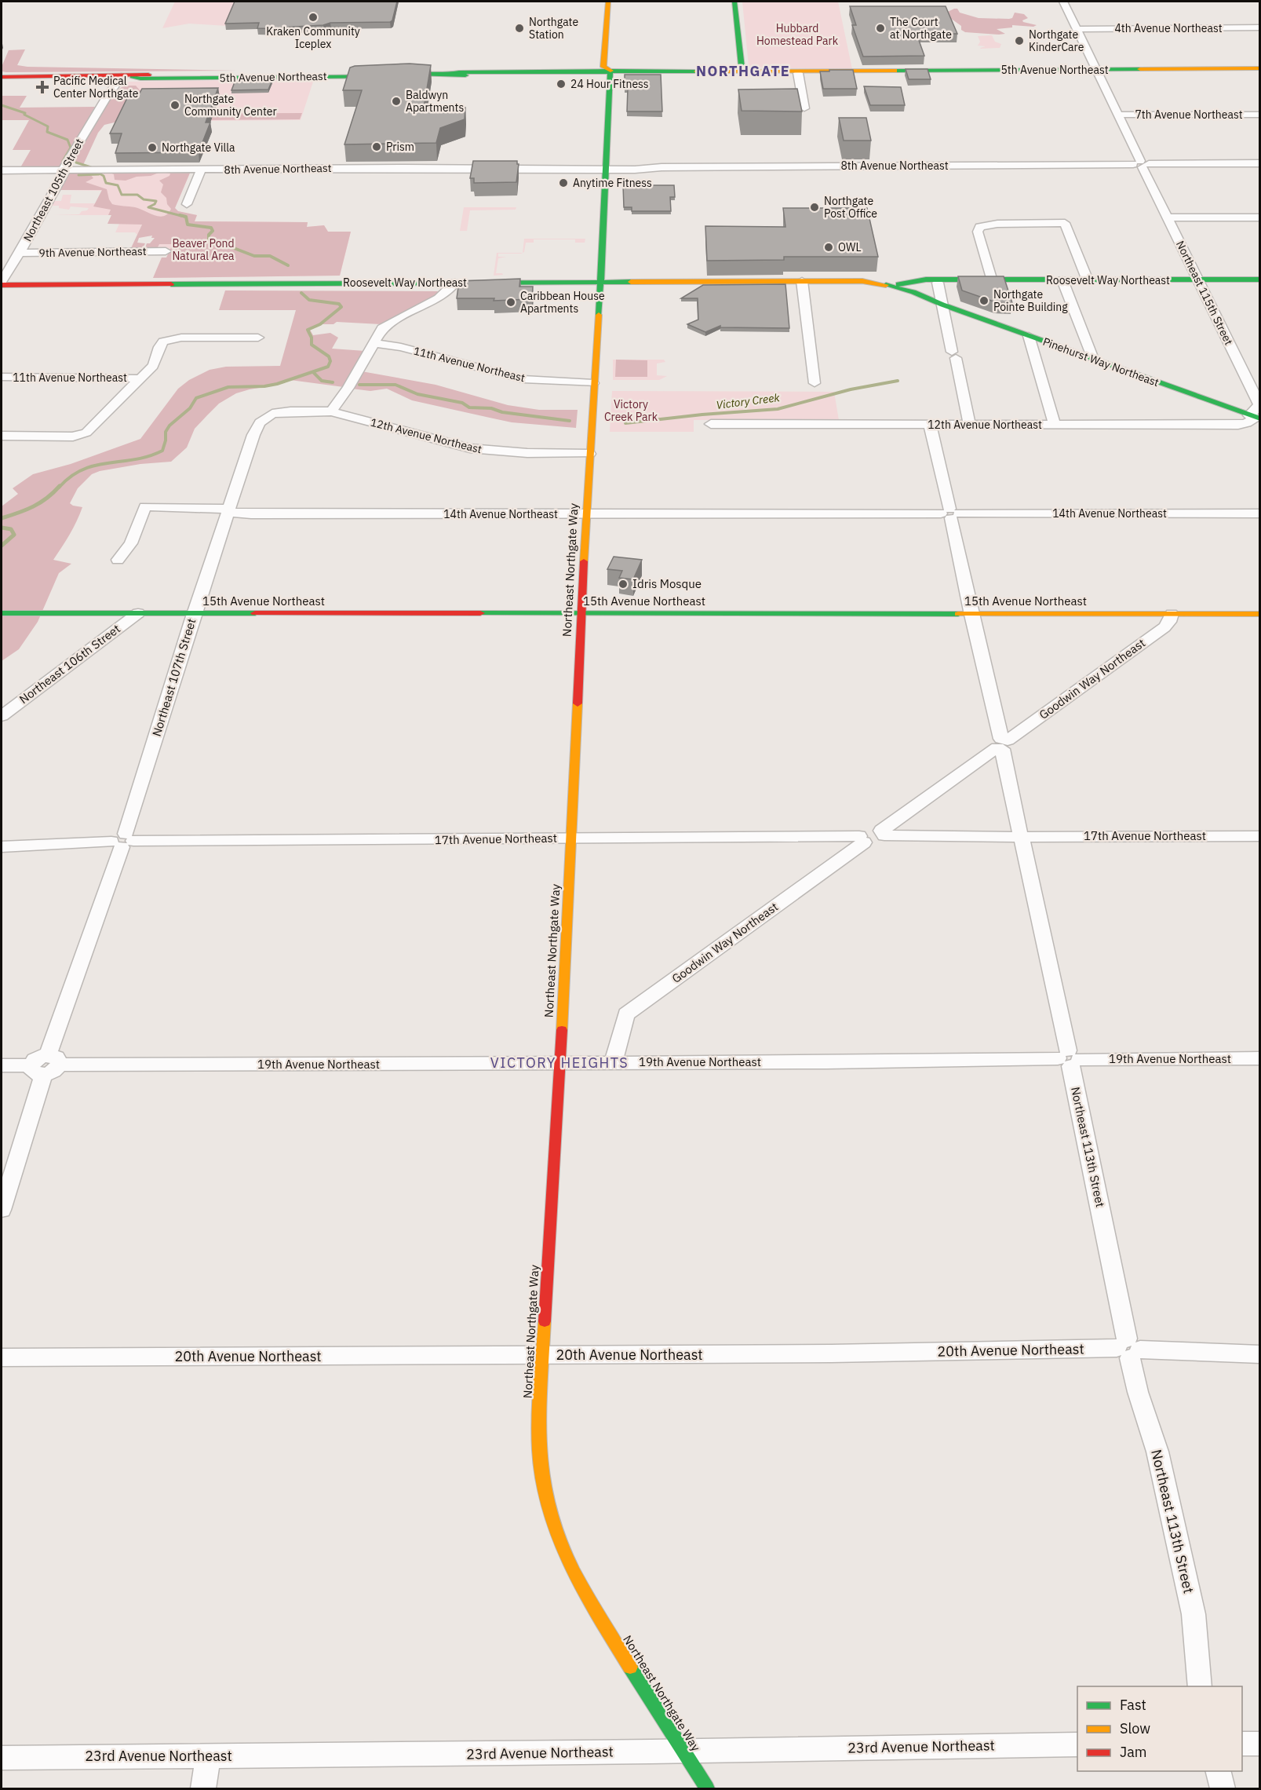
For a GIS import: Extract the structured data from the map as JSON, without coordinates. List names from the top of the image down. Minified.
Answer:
{"streets":{"main road":["5th Avenue Northeast","Roosevelt Way Northeast","Pinehurst Way Northeast","Northeast Northgate Way","15th Avenue Northeast"],"street":["4th Avenue Northeast","7th Avenue Northeast","8th Avenue Northeast","Northeast 105th Street","9th Avenue Northeast","Northeast 115th Street","11th Avenue Northeast","12th Avenue Northeast","14th Avenue Northeast","Northeast 106th Street","Northeast 107th Street","Goodwin Way Northeast","17th Avenue Northeast","19th Avenue Northeast","Northeast 113th Street","20th Avenue Northeast","23rd Avenue Northeast"]},"crossings":[["4th Avenue Northeast","Northeast 115th Street"],["5th Avenue Northeast","Northeast 105th Street"],["5th Avenue Northeast","Northeast 115th Street"],["5th Avenue Northeast","Northeast Northgate Way"],["7th Avenue Northeast","Northeast 115th Street"],["8th Avenue Northeast","Northeast 105th Street"],["8th Avenue Northeast","Northeast 115th Street"],["8th Avenue Northeast","Northeast Northgate Way"],["Northeast 105th Street","9th Avenue Northeast"],["Roosevelt Way Northeast","Northeast 115th Street"],["Roosevelt Way Northeast","Pinehurst Way Northeast"],["Roosevelt Way Northeast","Northeast Northgate Way"],["Northeast 115th Street","Pinehurst Way Northeast"],["Northeast 115th Street","12th Avenue Northeast"],["Pinehurst Way Northeast","12th Avenue Northeast"],["11th Avenue Northeast","Northeast Northgate Way"],["12th Avenue Northeast","Northeast Northgate Way"],["12th Avenue Northeast","Northeast 107th Street"],["12th Avenue Northeast","Northeast 113th Street"],["14th Avenue Northeast","Northeast Northgate Way"],["14th Avenue Northeast","Northeast 107th Street"],["14th Avenue Northeast","Northeast 113th Street"],["Northeast Northgate Way","15th Avenue Northeast"],["Northeast Northgate Way","17th Avenue Northeast"],["Northeast Northgate Way","19th Avenue Northeast"],["Northeast Northgate Way","20th Avenue Northeast"],["Northeast Northgate Way","23rd Avenue Northeast"],["15th Avenue Northeast","Northeast 106th Street"],["15th Avenue Northeast","Northeast 107th Street"],["15th Avenue Northeast","Goodwin Way Northeast"],["15th Avenue Northeast","Northeast 113th Street"],["Northeast 107th Street","17th Avenue Northeast"],["Northeast 107th Street","19th Avenue Northeast"],["Goodwin Way Northeast","17th Avenue Northeast"],["Goodwin Way Northeast","19th Avenue Northeast"],["Goodwin Way Northeast","Northeast 113th Street"],["17th Avenue Northeast","Northeast 113th Street"],["19th Avenue Northeast","Northeast 113th Street"],["Northeast 113th Street","20th Avenue Northeast"]],"districts":["NORTHGATE","VICTORY HEIGHTS"],"water":["Victory Creek"],"parks":["Hubbard Homestead Park","Beaver Pond Natural Area","Victory Creek Park"],"places":{"other":["Kraken Community Iceplex","Northgate Station","The Court at Northgate","Northgate KinderCare","24 Hour Fitness","Baldwyn Apartments","Northgate Community Center","Prism","Northgate Villa","Anytime Fitness","Northgate Post Office","OWL","Northgate Pointe Building","Caribbean House Apartments","Idris Mosque"],"health":["Pacific Medical Center Northgate"]},"legend":["Fast","Slow","Jam"]}
